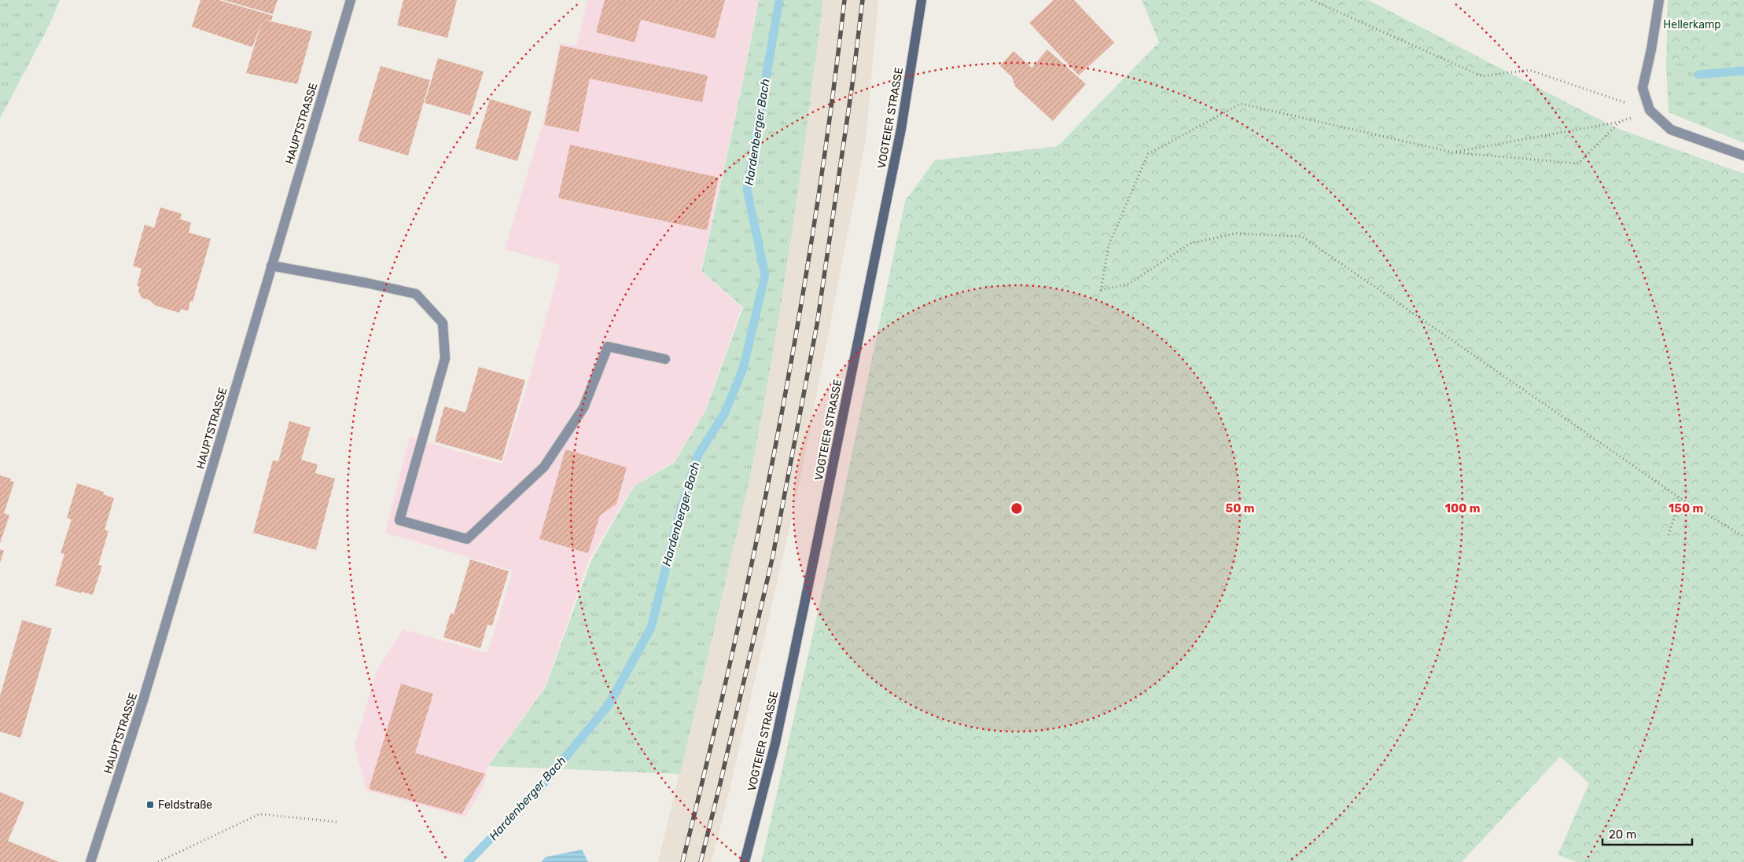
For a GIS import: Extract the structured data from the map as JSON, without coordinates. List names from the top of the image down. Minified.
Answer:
{"streets":{"main road":["VOGTEIER STRASSE"],"street":["HAUPTSTRASSE"]},"water":["Hardenberger Bach"],"parks":["Hellerkamp"],"places":{"transit":["Feldstraße"]},"scale_bar":"20 m","rings":["50 m","100 m","150 m"]}
